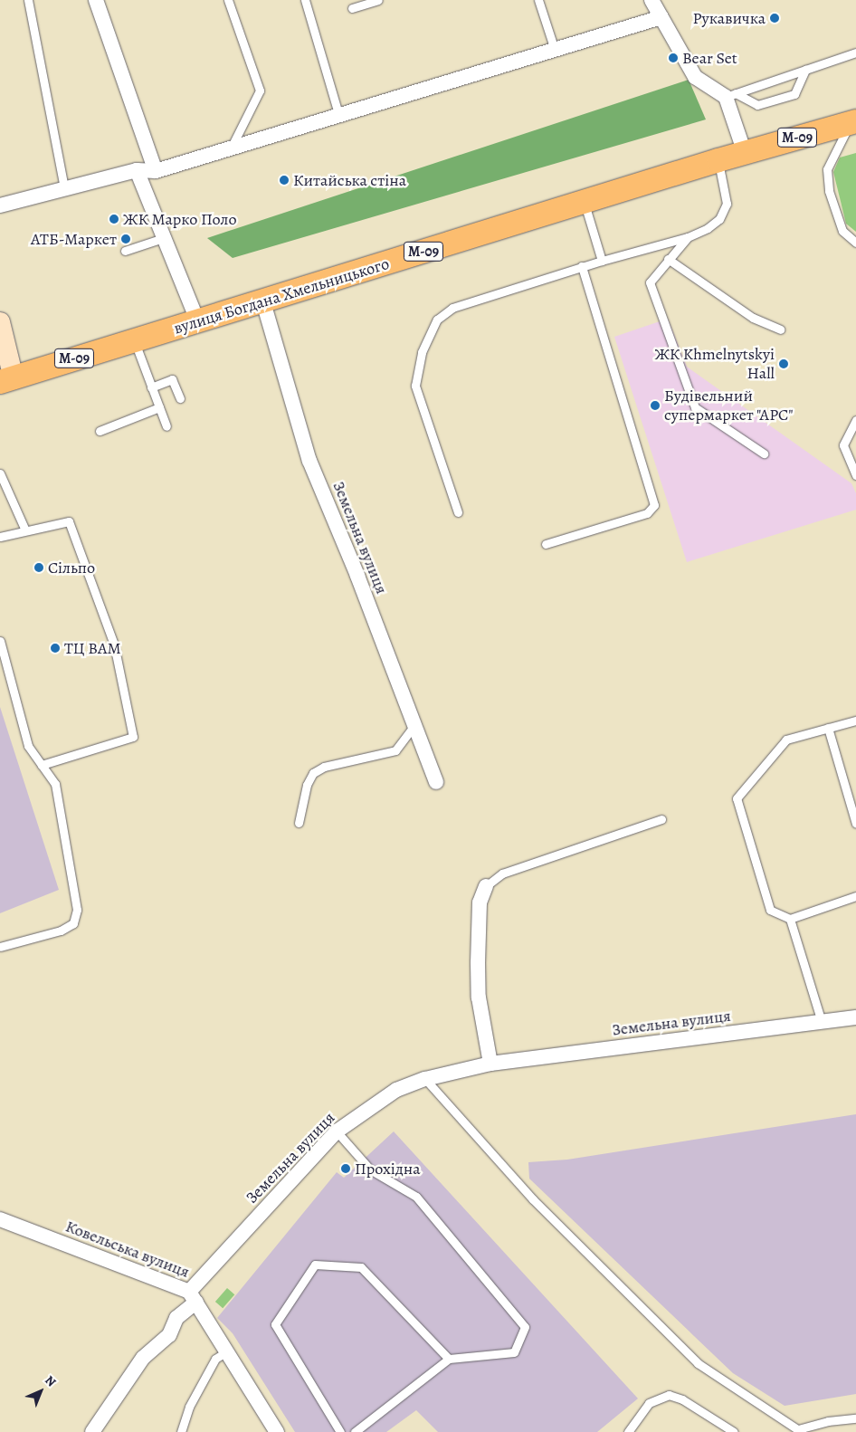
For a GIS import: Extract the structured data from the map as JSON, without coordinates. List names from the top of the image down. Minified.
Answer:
{"streets":{"main road":["М-09","вулиця Богдана Хмельницького"],"street":["Земельна вулиця","Ковельська вулиця"]},"crossings":[["вулиця Богдана Хмельницького","Земельна вулиця"],["Земельна вулиця","Ковельська вулиця"]],"places":["Рукавичка","Bear Set","Китайська стіна","ЖК Марко Поло","АТБ-Маркет","ЖК Khmelnytskyi Hall","Будівельний супермаркет \"АРС\"","Сільпо","ТЦ ВАМ","Прохідна"],"north":"top right"}
